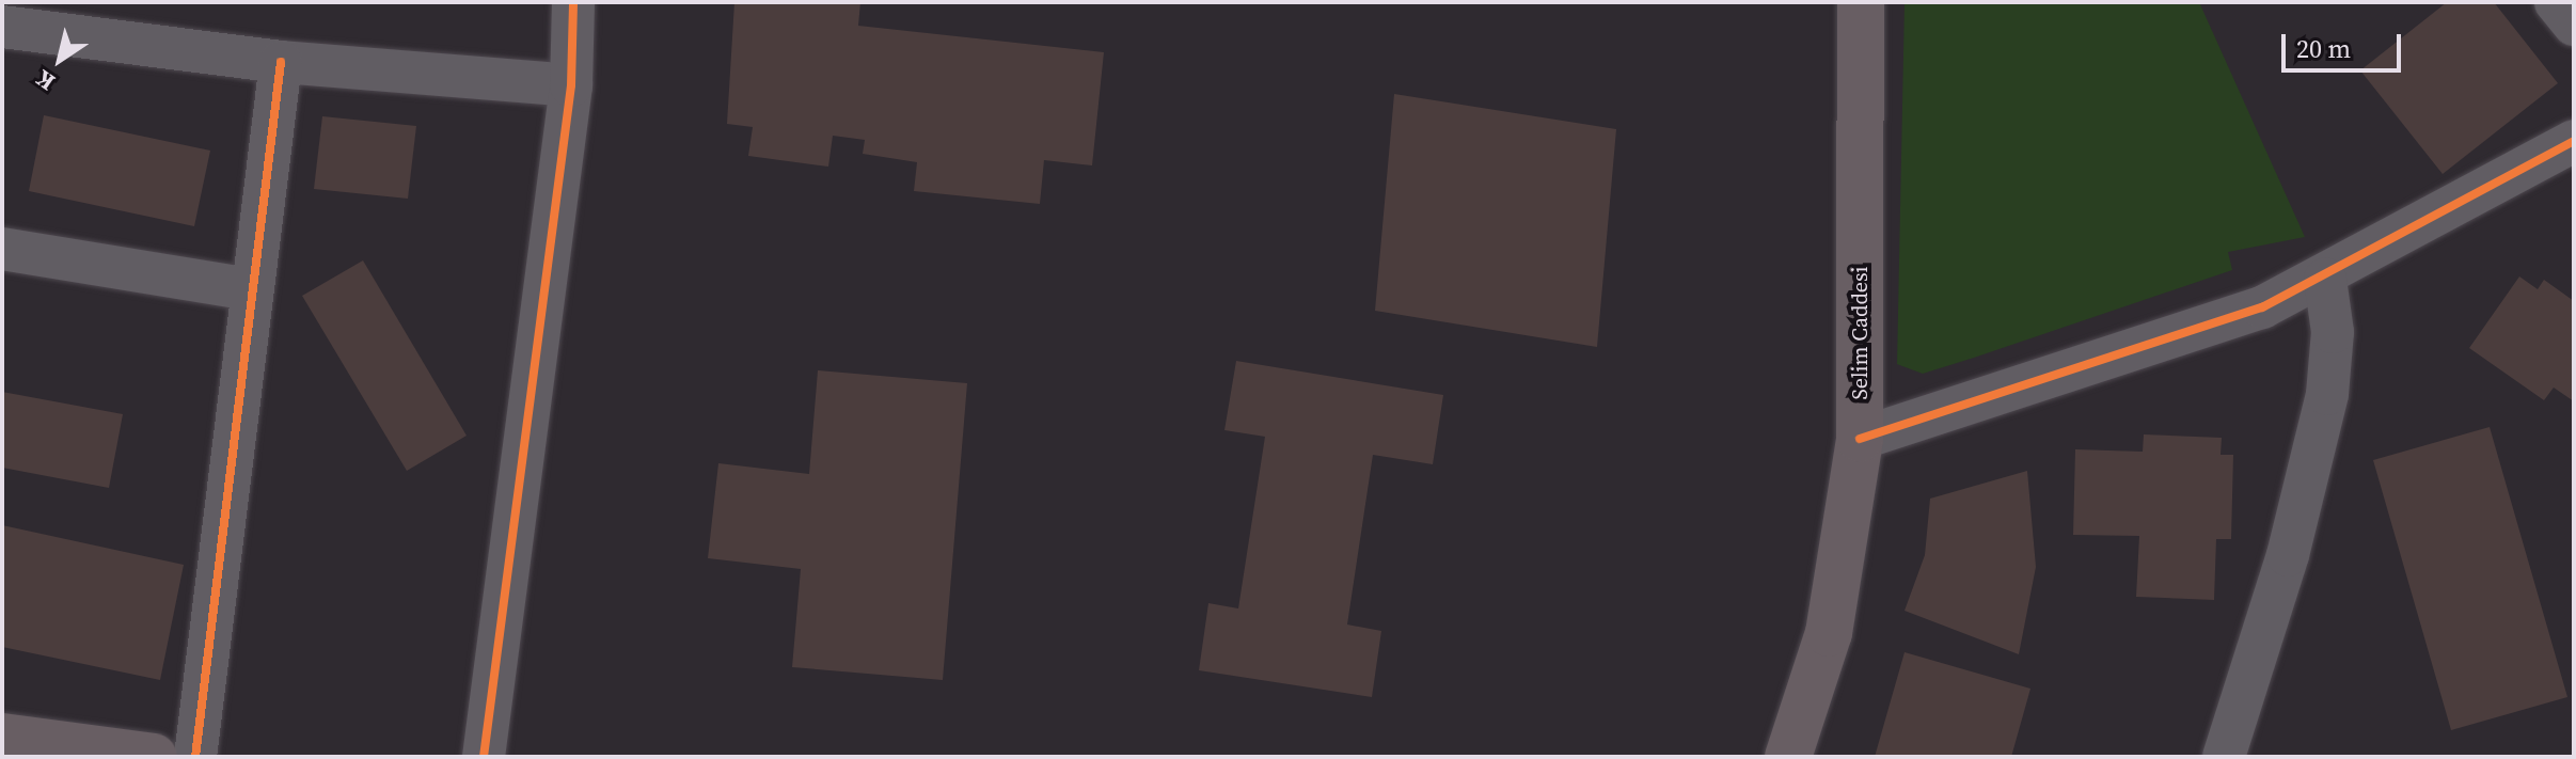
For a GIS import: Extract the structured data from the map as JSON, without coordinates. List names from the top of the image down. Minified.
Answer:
{"streets":{"main road":["Selim Caddesi"]},"scale_bar":"20 m","north":"bottom left"}
